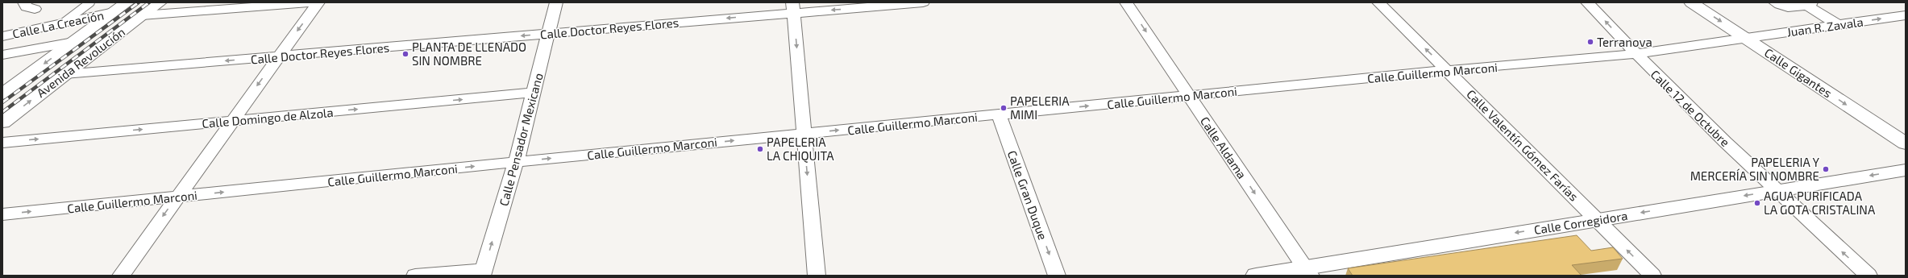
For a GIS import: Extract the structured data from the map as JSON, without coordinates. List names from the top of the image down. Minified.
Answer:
{"streets":{"main road":["Avenida Revolución","Calle Gigantes","Calle Corregidora"],"street":["Calle La Creación","Juan R. Zavala","Calle Doctor Reyes Flores","Calle Guillermo Marconi","Calle 12 de Octubre","Calle Domingo de Alzola","Calle Pensador Mexicano","Calle Valentín Gómez Farías","Calle Aldama","Calle Gran Duque"]},"crossings":[["Calle La Creación","Avenida Revolución"],["Juan R. Zavala","Calle Guillermo Marconi"],["Juan R. Zavala","Calle Gigantes"],["Calle Doctor Reyes Flores","Avenida Revolución"],["Calle Doctor Reyes Flores","Calle Pensador Mexicano"],["Calle Guillermo Marconi","Calle Gigantes"],["Calle Guillermo Marconi","Calle 12 de Octubre"],["Calle Guillermo Marconi","Calle Pensador Mexicano"],["Calle Guillermo Marconi","Calle Valentín Gómez Farías"],["Calle Guillermo Marconi","Calle Aldama"],["Calle Guillermo Marconi","Calle Gran Duque"],["Calle 12 de Octubre","Calle Corregidora"],["Calle Domingo de Alzola","Calle Pensador Mexicano"],["Calle Valentín Gómez Farías","Calle Corregidora"],["Calle Aldama","Calle Corregidora"]],"one_way":["Juan R. Zavala","Calle Doctor Reyes Flores","Calle Guillermo Marconi","Calle Gigantes","Calle 12 de Octubre","Calle Pensador Mexicano","Calle Valentín Gómez Farías","Calle Aldama","Calle Gran Duque","Calle Corregidora"],"places":["Terranova","PLANTA DE LLENADO SIN NOMBRE","PAPELERIA MIMI","PAPELERIA LA CHIQUITA","PAPELERIA Y MERCERÍA SIN NOMBRE","AGUA PURIFICADA LA GOTA CRISTALINA"]}
